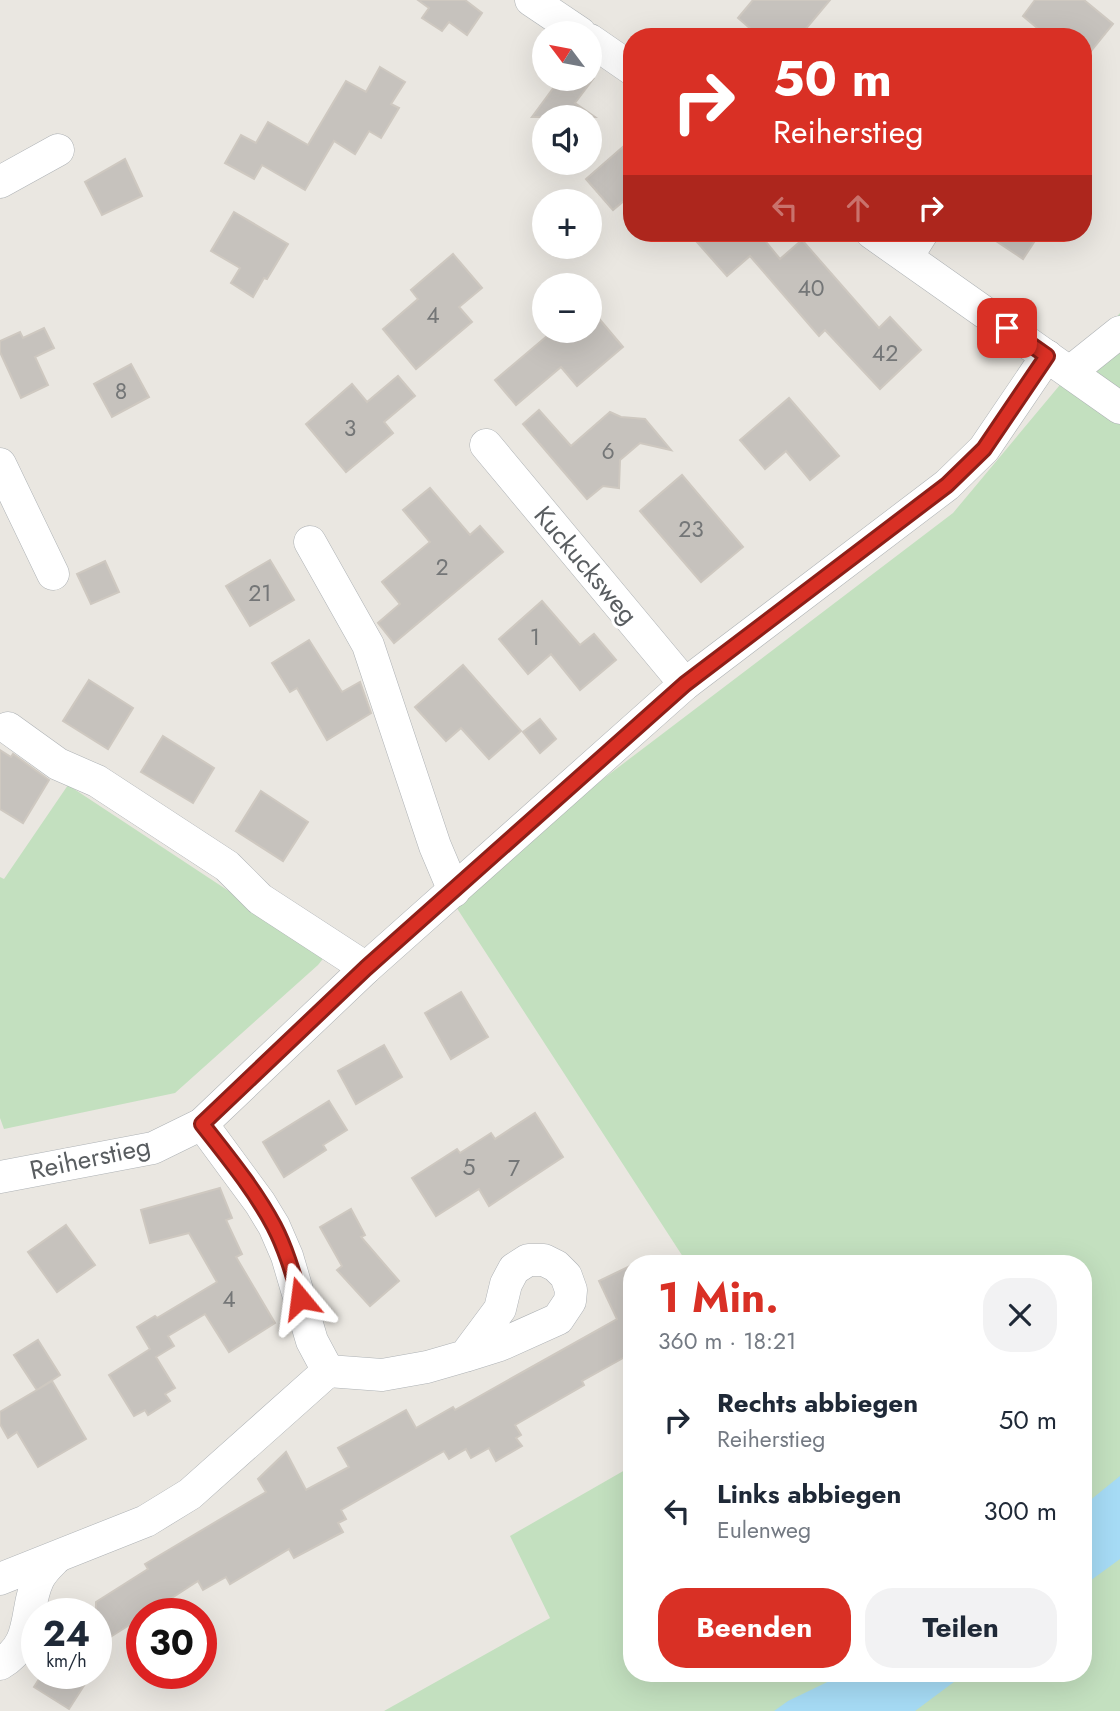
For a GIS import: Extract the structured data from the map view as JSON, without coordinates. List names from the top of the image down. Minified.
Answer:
{"streets":{"street":["Kuckucksweg","Reiherstieg"]},"crossings":[["Kuckucksweg","Reiherstieg"]],"house_numbers":["40","4","42","8","3","6","23","2","21","1","5","7","4"],"north":"top left","page":{"map_buttons":["+","−"],"turn":["50 m","Reiherstieg"],"heading":["1 Min.","360 m · 18:21"],"list":[{"name":"Rechts abbiegen","note":"Reiherstieg","value":"50 m"},{"name":"Links abbiegen","note":"Eulenweg","value":"300 m"}],"buttons":["Beenden","Teilen"],"speed":"24 km/h","limit":"30"}}
